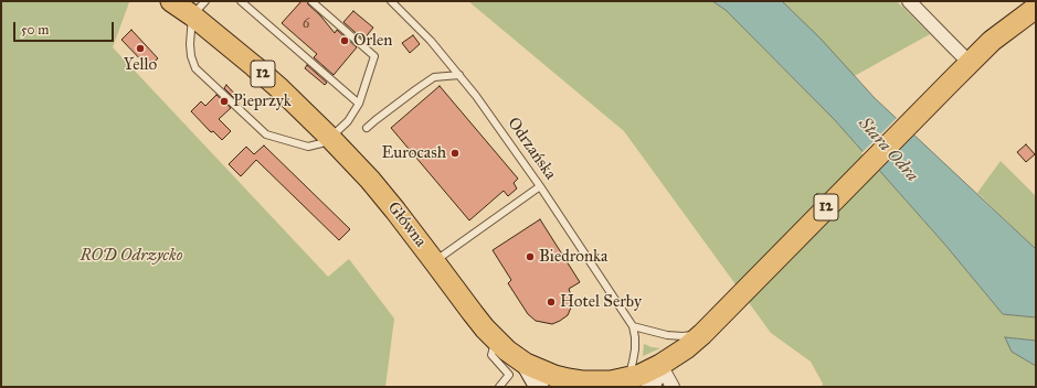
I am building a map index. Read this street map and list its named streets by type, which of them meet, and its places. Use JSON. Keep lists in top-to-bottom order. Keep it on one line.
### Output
{"streets":{"main road":["12","Główna"],"lane":["Odrzańska"]},"crossings":[["12","Główna"],["Odrzańska","Główna"]],"water":["Stara Odra"],"parks":["ROD Odrzycko"],"places":["Orlen","Yello","Pieprzyk","Eurocash","Biedronka","Hotel Serby"],"house_numbers":["6"],"scale_bar":"50 m"}
